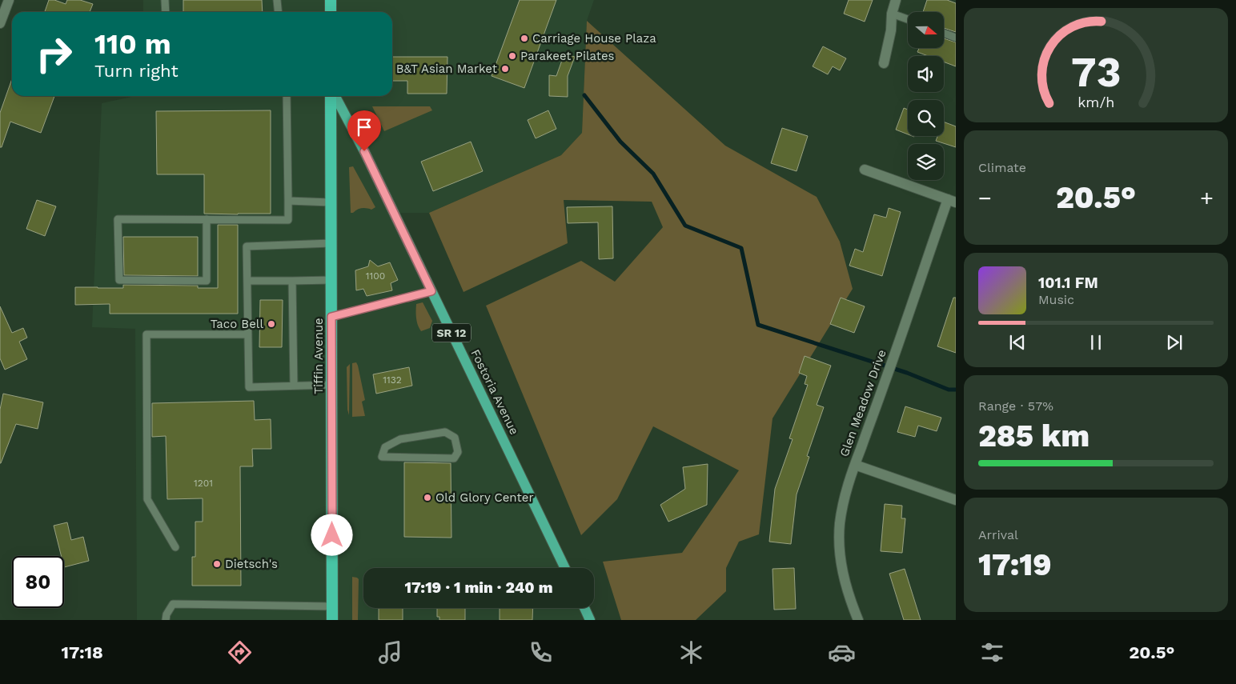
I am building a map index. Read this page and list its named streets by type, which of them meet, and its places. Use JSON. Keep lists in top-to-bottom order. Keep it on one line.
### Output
{"streets":{"highway":["Tiffin Avenue"],"main road":["SR 12","Fostoria Avenue"],"street":["Glen Meadow Drive"]},"places":["Carriage House Plaza","Parakeet Pilates","B&T Asian Market","Taco Bell","Old Glory Center","Dietsch's"],"house_numbers":["1100","1132","1201"],"north":"right","page":{"turn":["110 m","Turn right"],"tile":["Climate",["Range · 57%","285 km"],["Arrival","17:19"]],"heat":["−","20.5°","+"],"song":["101.1 FM","Music"],"limit":"80","trip":"17:19 · 1 min · 240 m","tabs":["17:18","20.5°"],"gauge":["73","km/h"]}}
